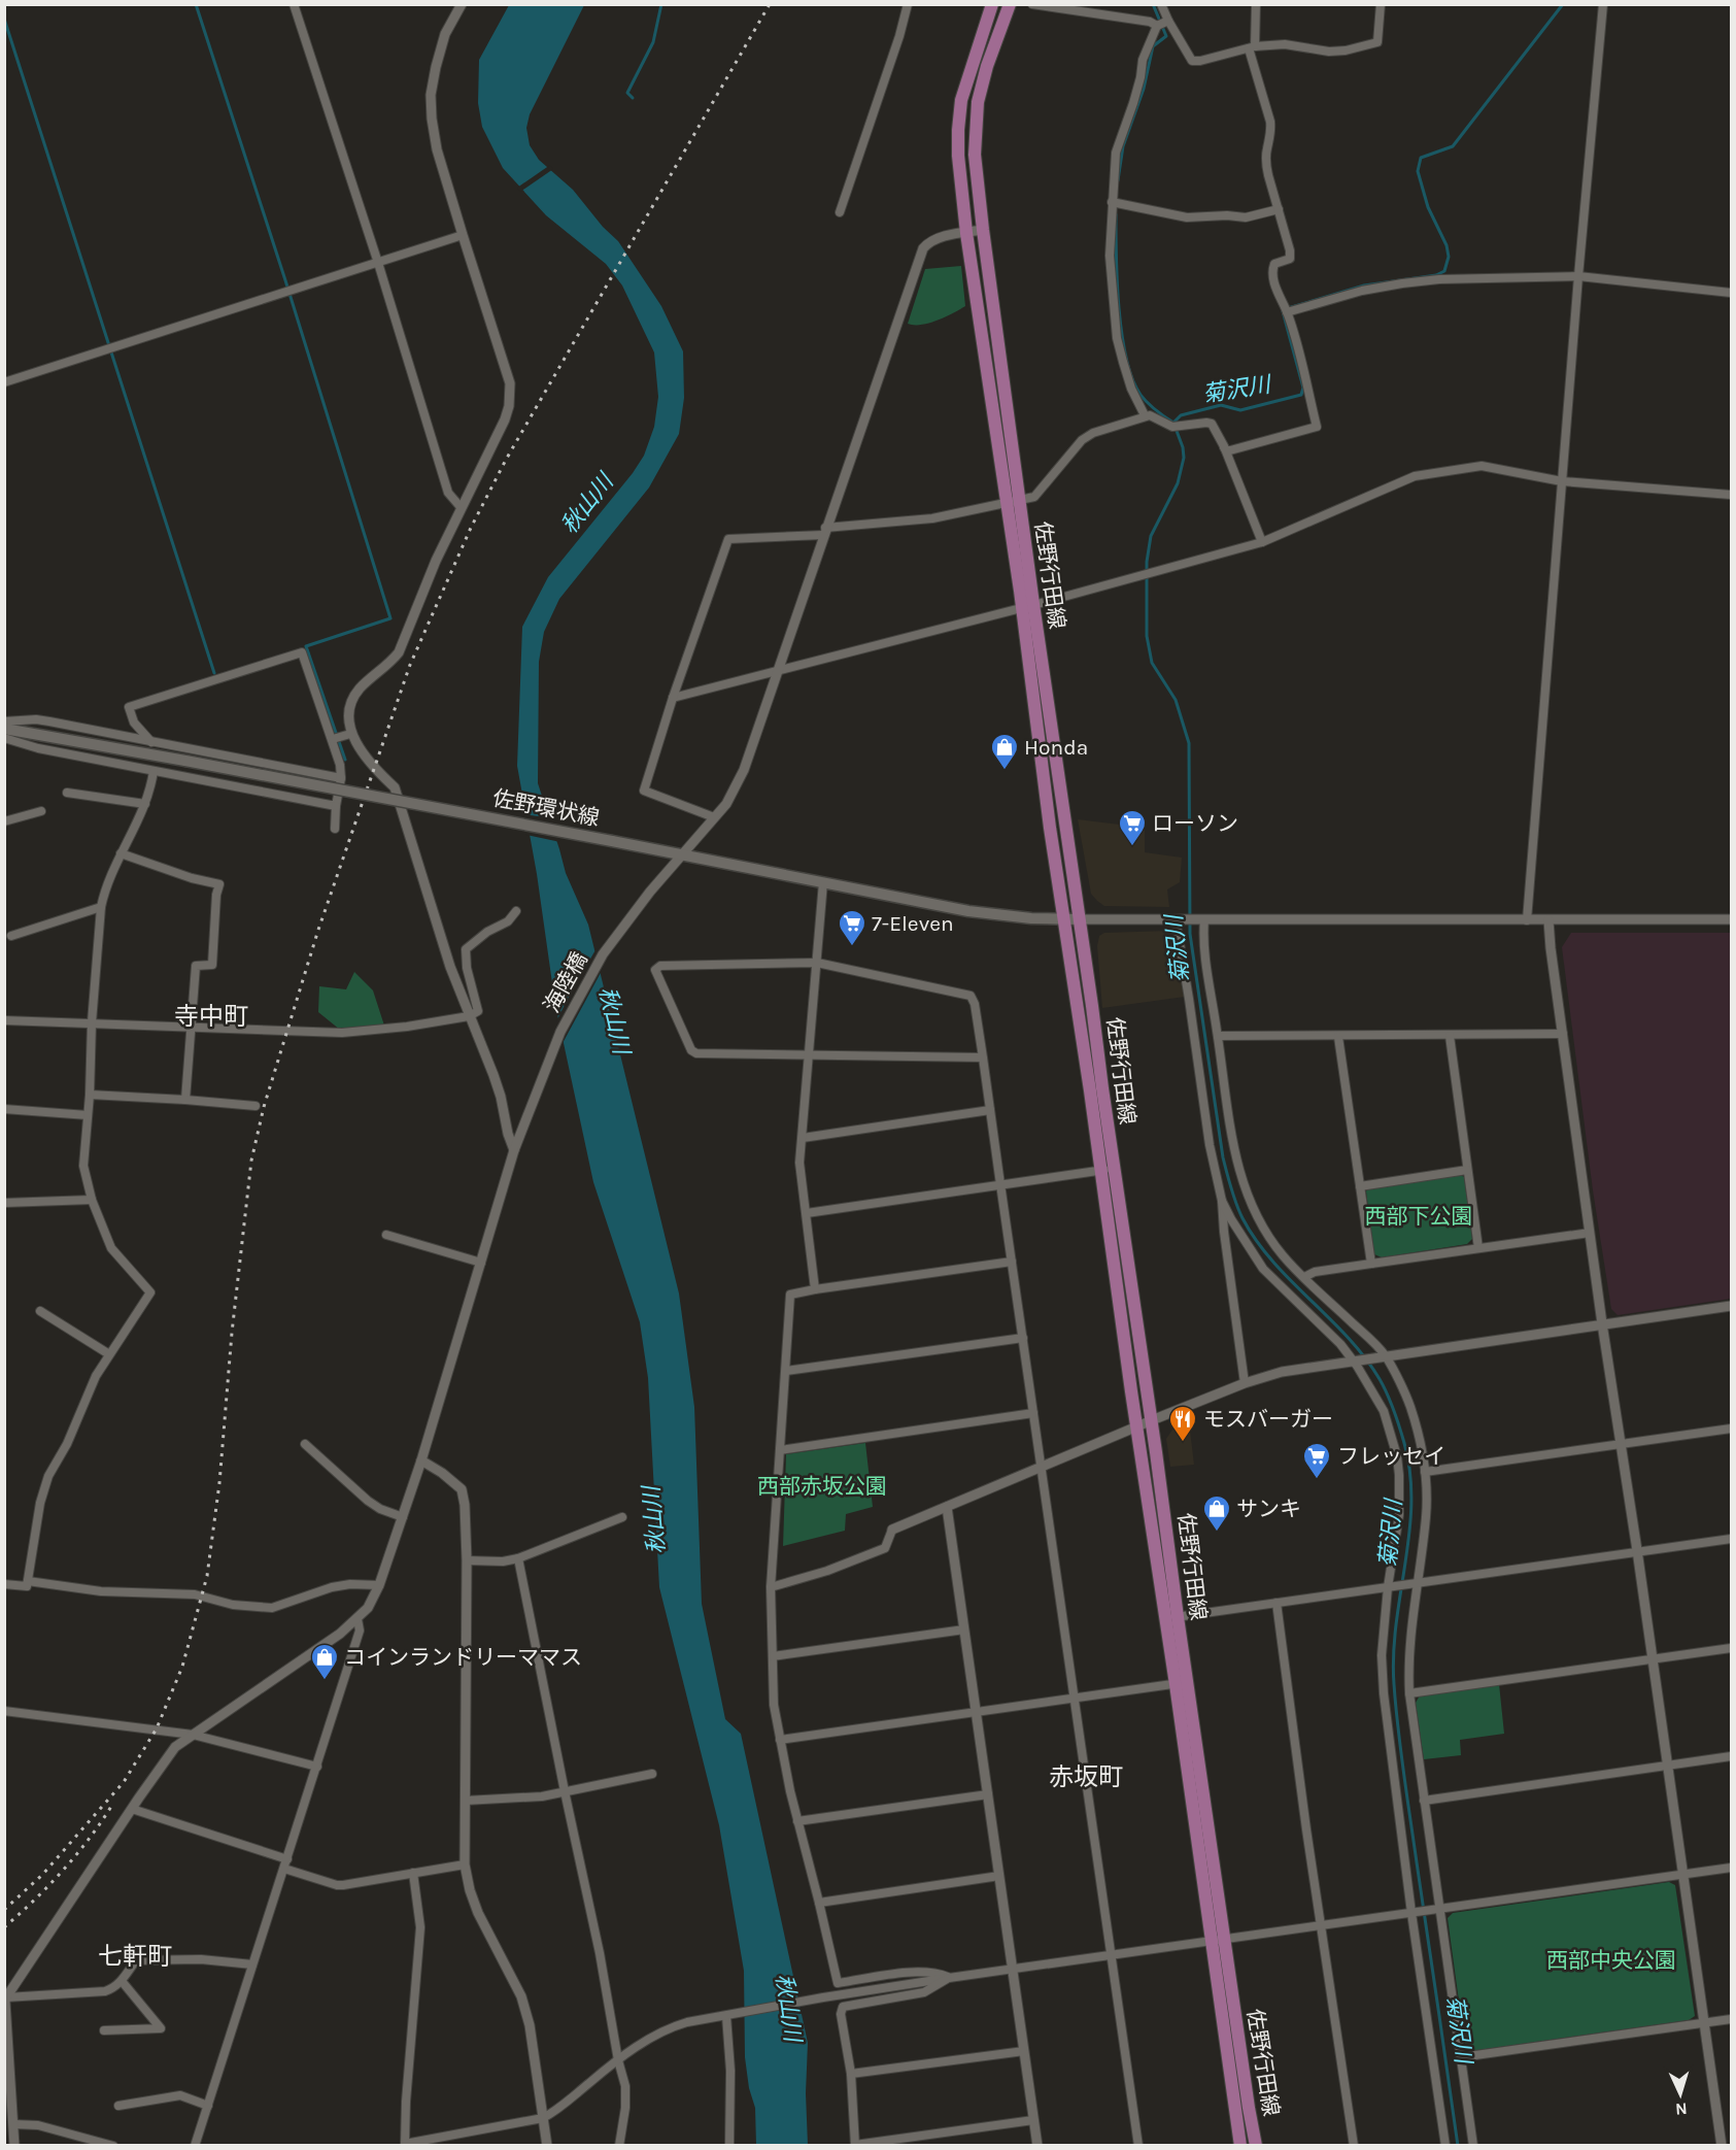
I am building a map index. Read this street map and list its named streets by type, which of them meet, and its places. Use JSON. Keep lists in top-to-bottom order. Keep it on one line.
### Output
{"streets":{"main road":["佐野行田線","佐野環状線"],"street":["海陸橋"]},"crossings":[["佐野行田線","佐野環状線"],["佐野行田線","海陸橋"],["佐野環状線","海陸橋"]],"districts":["寺中町","赤坂町","七軒町"],"water":["菊沢川","秋山川"],"parks":["西部下公園","西部赤坂公園","西部中央公園"],"places":{"shop":["Honda","サンキ","コインランドリーママス"],"supermarket":["ローソン","7-Eleven","フレッセイ"],"restaurant":["モスバーガー"]},"north":"bottom"}
